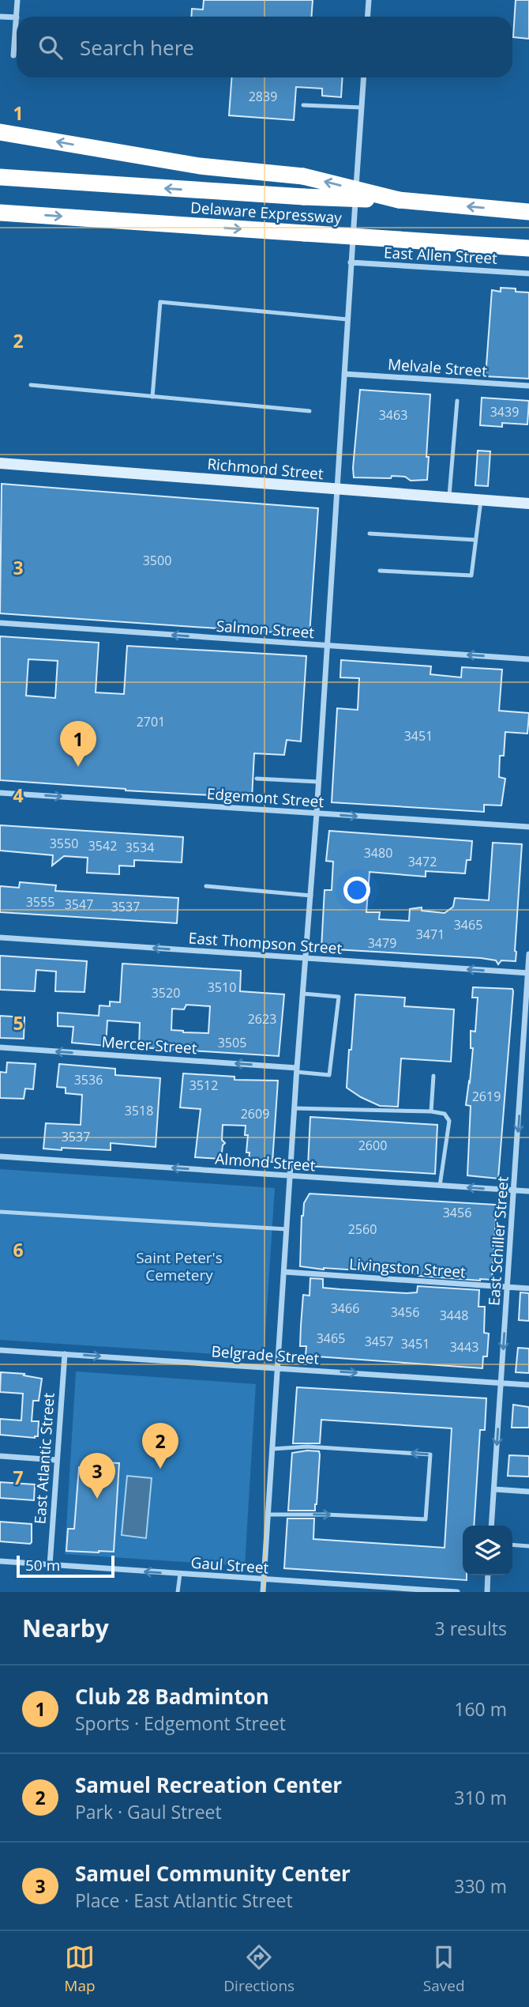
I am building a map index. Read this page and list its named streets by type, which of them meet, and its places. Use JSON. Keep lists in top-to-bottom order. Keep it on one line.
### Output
{"streets":{"highway":["Delaware Expressway"],"main road":["Richmond Street"],"street":["East Allen Street","Melvale Street","Salmon Street","Edgemont Street","East Thompson Street","Mercer Street","Almond Street","East Schiller Street","Livingston Street","Belgrade Street","East Atlantic Street","Gaul Street"]},"crossings":[["East Thompson Street","East Schiller Street"],["Almond Street","East Schiller Street"],["East Schiller Street","Livingston Street"],["East Schiller Street","Belgrade Street"],["Belgrade Street","East Atlantic Street"],["East Atlantic Street","Gaul Street"]],"one_way":["Salmon Street","Edgemont Street","East Thompson Street","Mercer Street","Almond Street","East Schiller Street","Belgrade Street"],"parks":["Saint Peter's Cemetery"],"house_numbers":["2839","3439","3463","3500","2701","3451","3550","3542","3534","3480","3472","3555","3547","3537","3465","3471","3479","3510","3520","2623","3505","3536","3512","2619","3518","2609","3537","2600","3456","2560","3466","3456","3448","3465","3457","3451","3443"],"scale_bar":"50 m","page":{"search":"Search here","pins":["1","2","3"],"scale":"50 m","heading":["Nearby","3 results"],"list":[{"mark":"1","name":"Club 28 Badminton","note":"Sports · Edgemont Street","value":"160 m"},{"mark":"2","name":"Samuel Recreation Center","note":"Park · Gaul Street","value":"310 m"},{"mark":"3","name":"Samuel Community Center","note":"Place · East Atlantic Street","value":"330 m"}],"nav":["Map","Directions","Saved"]},"grid":{"rows":["1","2","3","4","5","6","7"]}}
